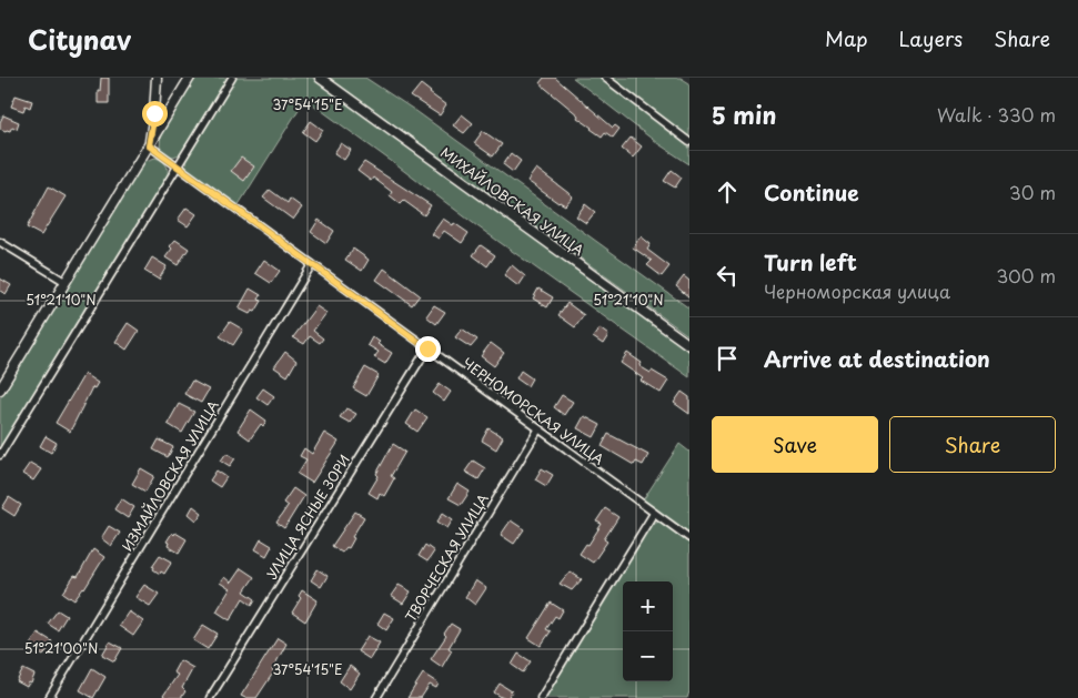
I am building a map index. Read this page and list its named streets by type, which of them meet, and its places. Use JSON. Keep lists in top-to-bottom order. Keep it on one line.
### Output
{"streets":{"street":["МИХАЙЛОВСКАЯ УЛИЦА","ЧЕРНОМОРСКАЯ УЛИЦА","ИЗМАЙЛОВСКАЯ УЛИЦА","УЛИЦА ЯСНЫЕ ЗОРИ","ТВОРЧЕСКАЯ УЛИЦА"]},"crossings":[["ЧЕРНОМОРСКАЯ УЛИЦА","ИЗМАЙЛОВСКАЯ УЛИЦА"],["ЧЕРНОМОРСКАЯ УЛИЦА","УЛИЦА ЯСНЫЕ ЗОРИ"],["ЧЕРНОМОРСКАЯ УЛИЦА","ТВОРЧЕСКАЯ УЛИЦА"]],"page":{"header":"Citynav","nav":["Map","Layers","Share"],"heading":["5 min","Walk · 330 m"],"list":[["Continue","30 m"],["Turn left","Черноморская улица","300 m"],"Arrive at destination"],"buttons":["Save","Share"],"map_buttons":["+","−"]},"coordinates":["37°54'15\"E","51°21'10\"N","51°21'00\"N"]}
